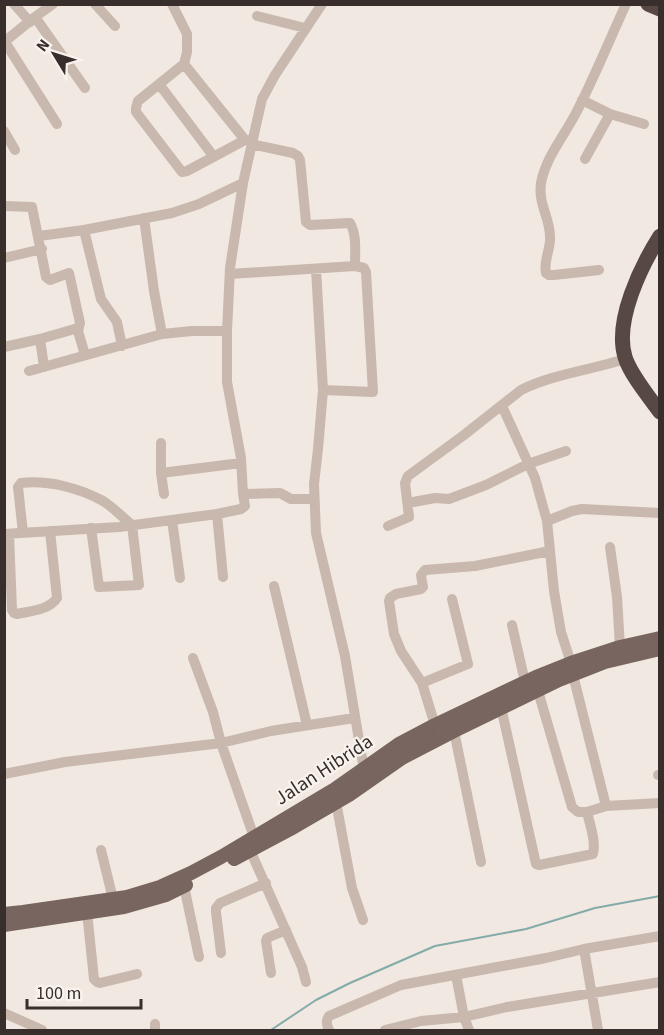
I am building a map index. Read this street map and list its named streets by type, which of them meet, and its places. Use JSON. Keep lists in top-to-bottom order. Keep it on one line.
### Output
{"streets":{"main road":["Jalan Hibrida"]},"scale_bar":"100 m","north":"top left"}
